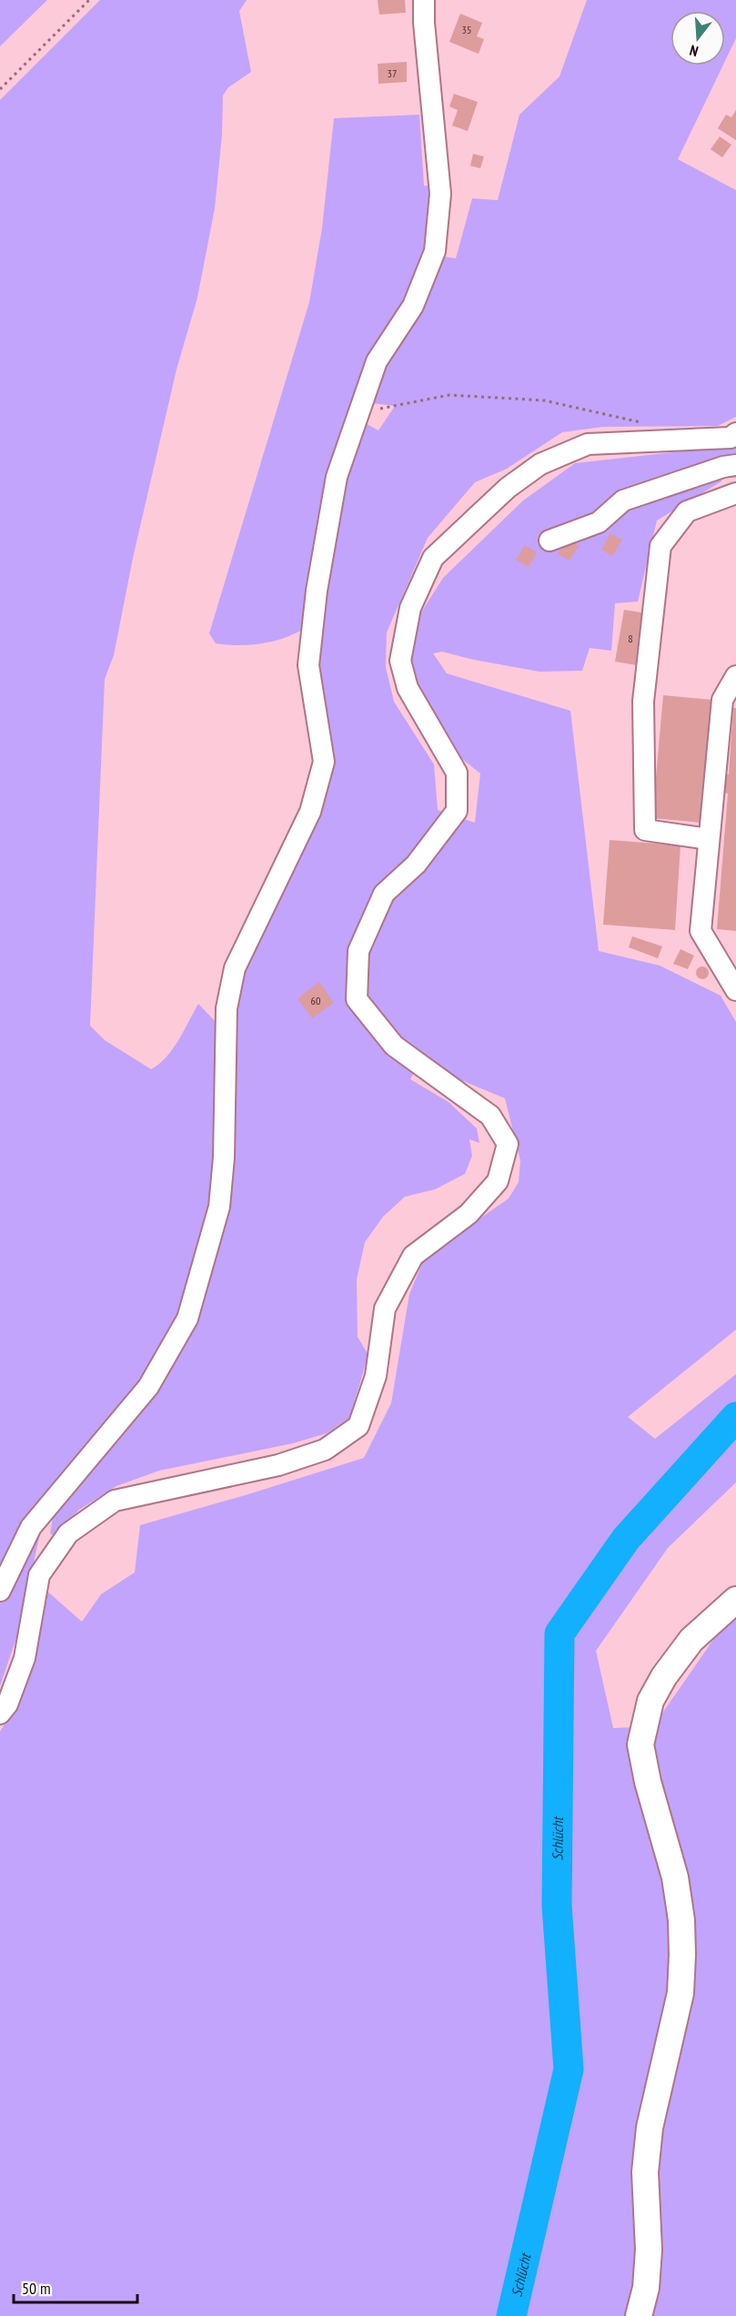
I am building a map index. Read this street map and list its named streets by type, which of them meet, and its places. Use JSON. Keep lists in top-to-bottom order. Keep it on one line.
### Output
{"water":["Schlücht"],"house_numbers":["35","37","8","60"],"scale_bar":"50 m","north":"bottom"}
